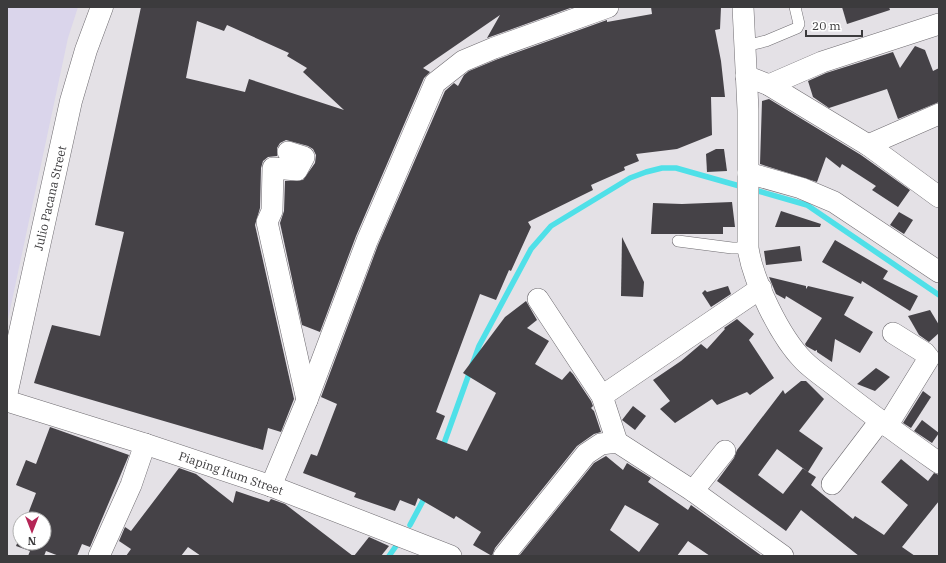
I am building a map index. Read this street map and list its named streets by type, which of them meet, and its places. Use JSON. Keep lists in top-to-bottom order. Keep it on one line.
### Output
{"streets":{"main road":["Julio Pacana Street"],"street":["Piaping Itum Street"]},"scale_bar":"20 m","north":"bottom"}
